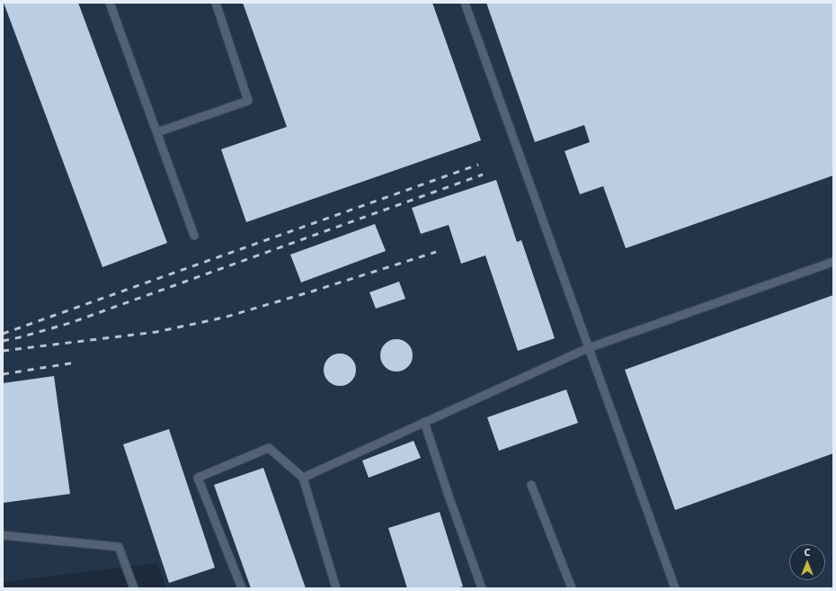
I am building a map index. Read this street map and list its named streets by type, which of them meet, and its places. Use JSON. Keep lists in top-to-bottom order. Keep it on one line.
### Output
{"north":"top"}
